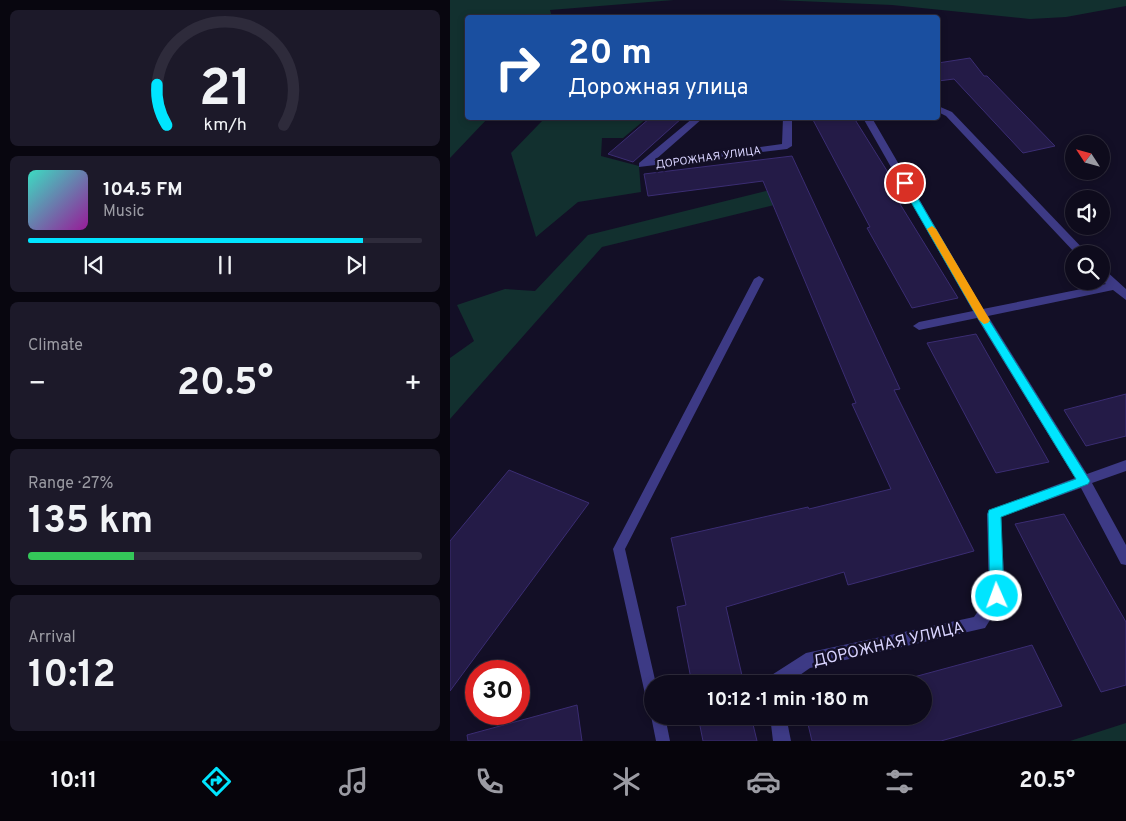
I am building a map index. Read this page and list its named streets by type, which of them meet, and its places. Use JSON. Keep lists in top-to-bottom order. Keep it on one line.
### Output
{"streets":{"street":["ДОРОЖНАЯ УЛИЦА"]},"north":"top left","page":{"turn":["20 m","Дорожная улица"],"song":["104.5 FM","Music"],"tile":["Climate",["Range · 27%","135 km"],["Arrival","10:12"]],"heat":["−","20.5°","+"],"limit":"30","trip":"10:12 · 1 min · 180 m","tabs":["10:11","20.5°"],"gauge":["21","km/h"]}}
